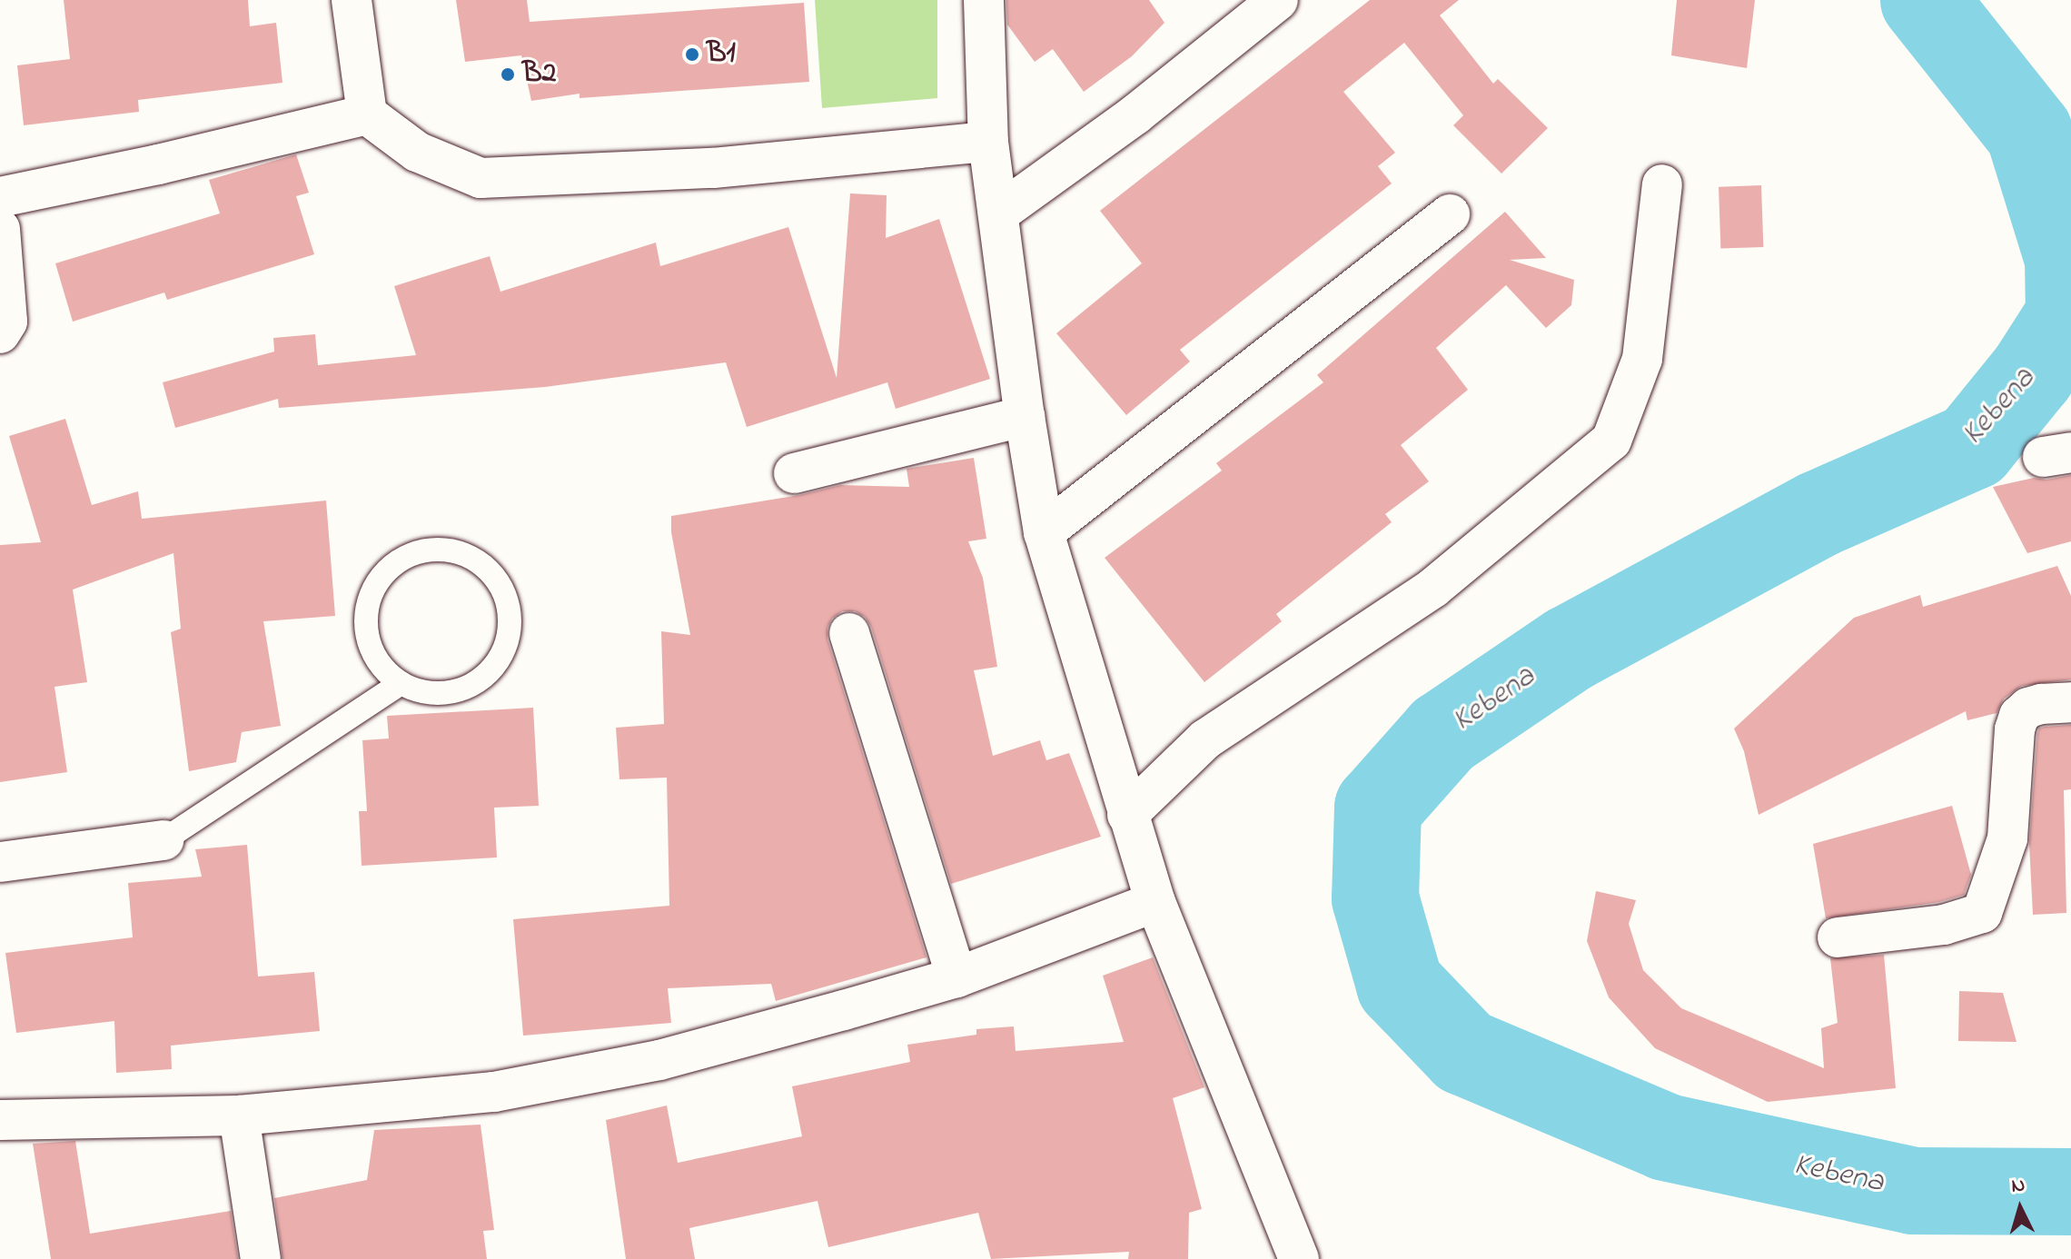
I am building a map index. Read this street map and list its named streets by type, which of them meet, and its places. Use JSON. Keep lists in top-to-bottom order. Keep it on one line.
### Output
{"water":["Kebena"],"places":["B1","B2"],"north":"top"}
